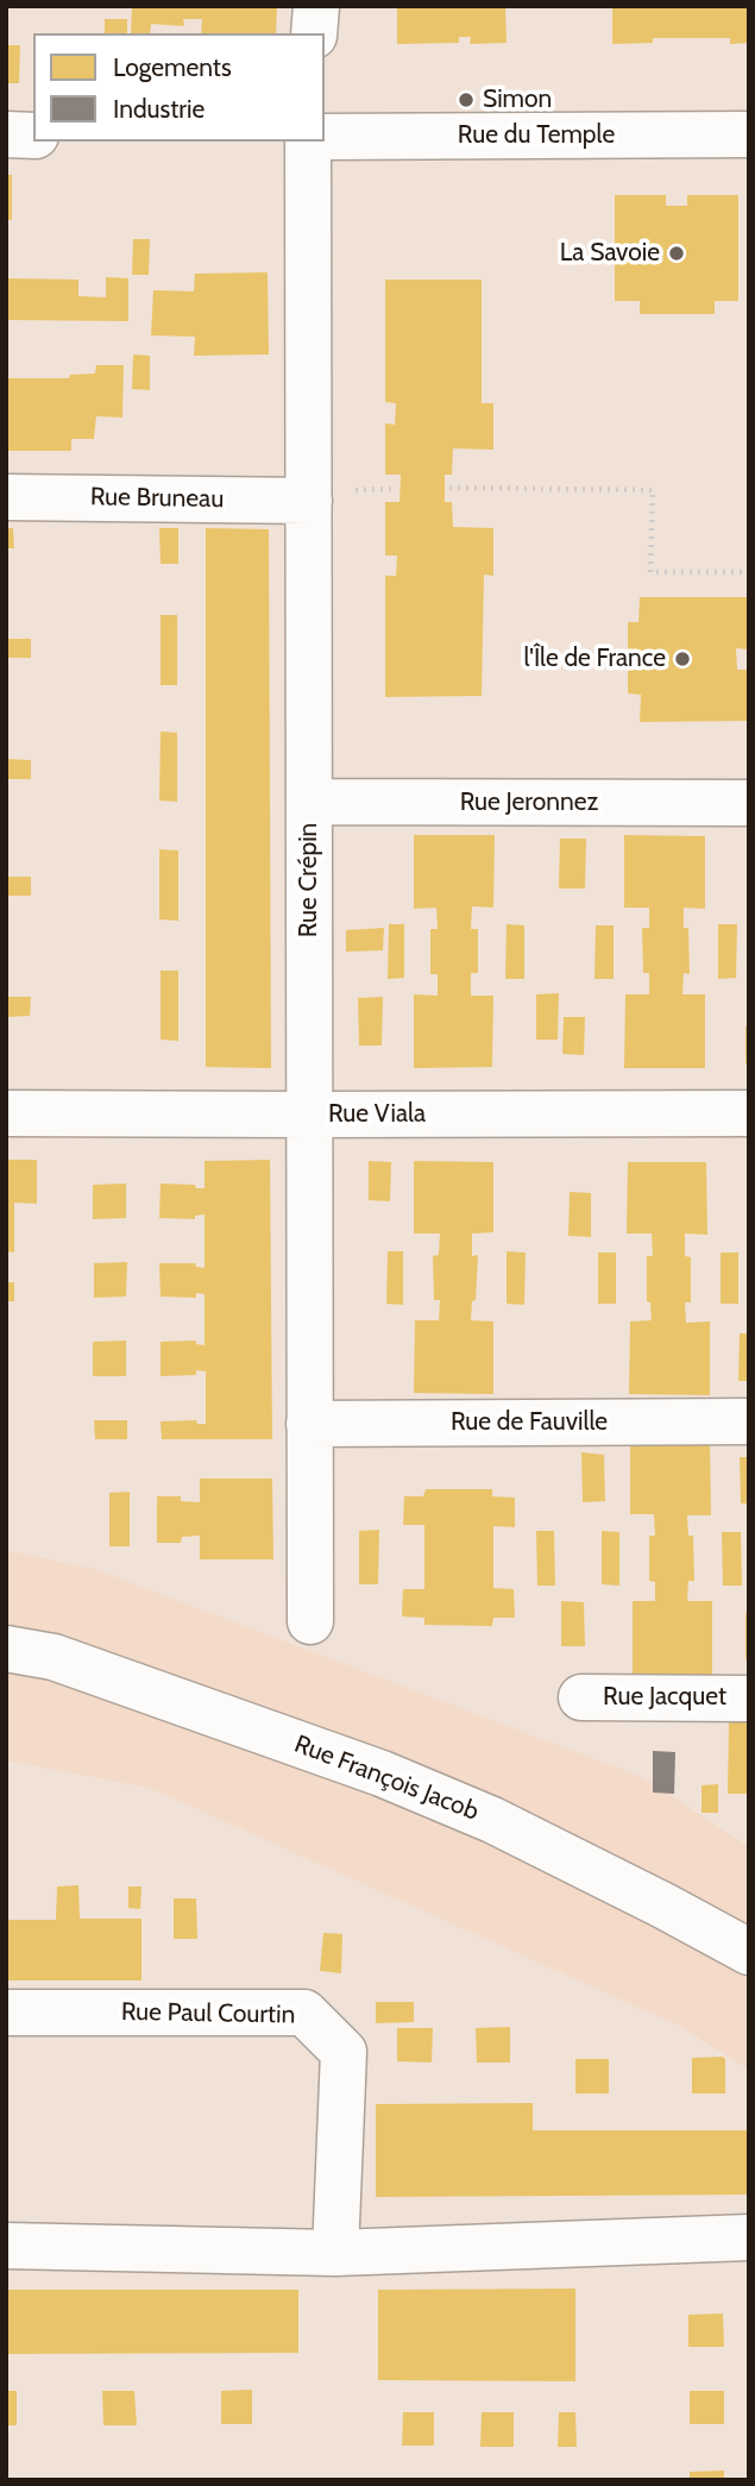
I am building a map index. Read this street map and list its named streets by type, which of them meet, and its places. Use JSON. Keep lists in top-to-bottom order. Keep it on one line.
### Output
{"streets":{"street":["Rue du Temple","Rue Bruneau","Rue Jeronnez","Rue Crépin","Rue Viala","Rue de Fauville","Rue Jacquet","Rue François Jacob","Rue Paul Courtin"]},"crossings":[["Rue Bruneau","Rue Crépin"],["Rue Jeronnez","Rue Crépin"],["Rue Crépin","Rue Viala"],["Rue Crépin","Rue de Fauville"]],"places":["Simon","La Savoie","l'Île de France"],"legend":["Logements","Industrie"]}
